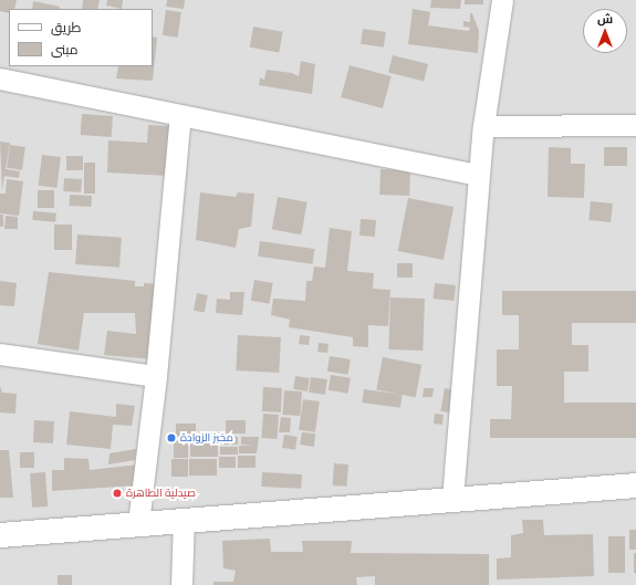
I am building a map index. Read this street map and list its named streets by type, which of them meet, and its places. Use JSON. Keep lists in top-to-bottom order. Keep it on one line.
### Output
{"places":["مخبز الزوادة","صيدلية الطاهرة"],"legend":["طريق","مبنى"],"north":"top"}
